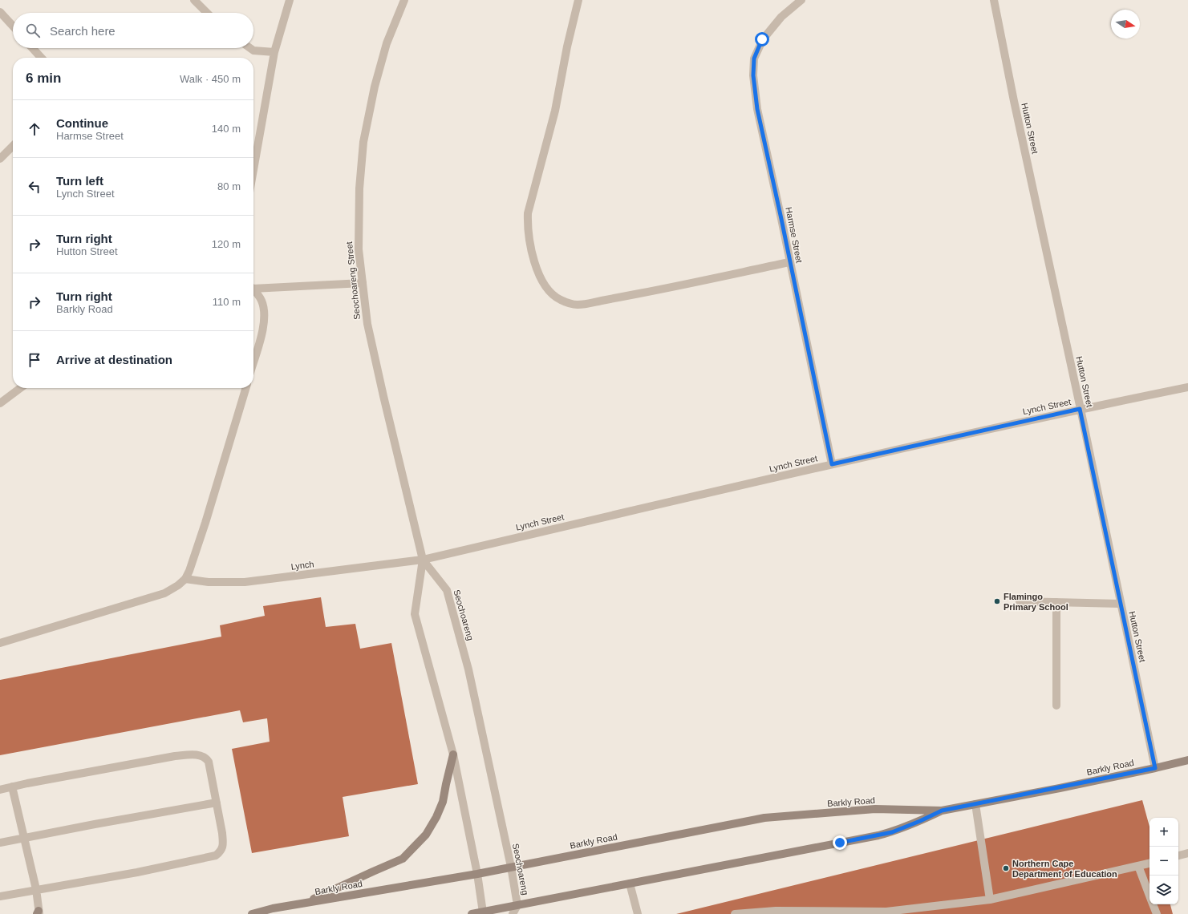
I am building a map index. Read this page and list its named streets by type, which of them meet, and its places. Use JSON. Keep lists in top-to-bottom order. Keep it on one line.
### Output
{"streets":{"main road":["Barkly Road"],"street":["Hutton Street","Harmse Street","Seochoareng Street","Lynch Street","Lynch","Seochoareng"]},"crossings":[["Hutton Street","Lynch Street"],["Hutton Street","Barkly Road"],["Harmse Street","Lynch Street"],["Seochoareng Street","Lynch Street"],["Seochoareng Street","Lynch"],["Seochoareng Street","Seochoareng"],["Lynch Street","Lynch"],["Lynch Street","Seochoareng"],["Lynch","Seochoareng"],["Seochoareng","Barkly Road"]],"places":["Flamingo Primary School","Northern Cape Department of Education"],"north":"right","page":{"search":"Search here","heading":["6 min","Walk · 450 m"],"list":[["Continue","Harmse Street","140 m"],["Turn left","Lynch Street","80 m"],["Turn right","Hutton Street","120 m"],["Turn right","Barkly Road","110 m"],"Arrive at destination"],"map_buttons":["+","−"]}}
